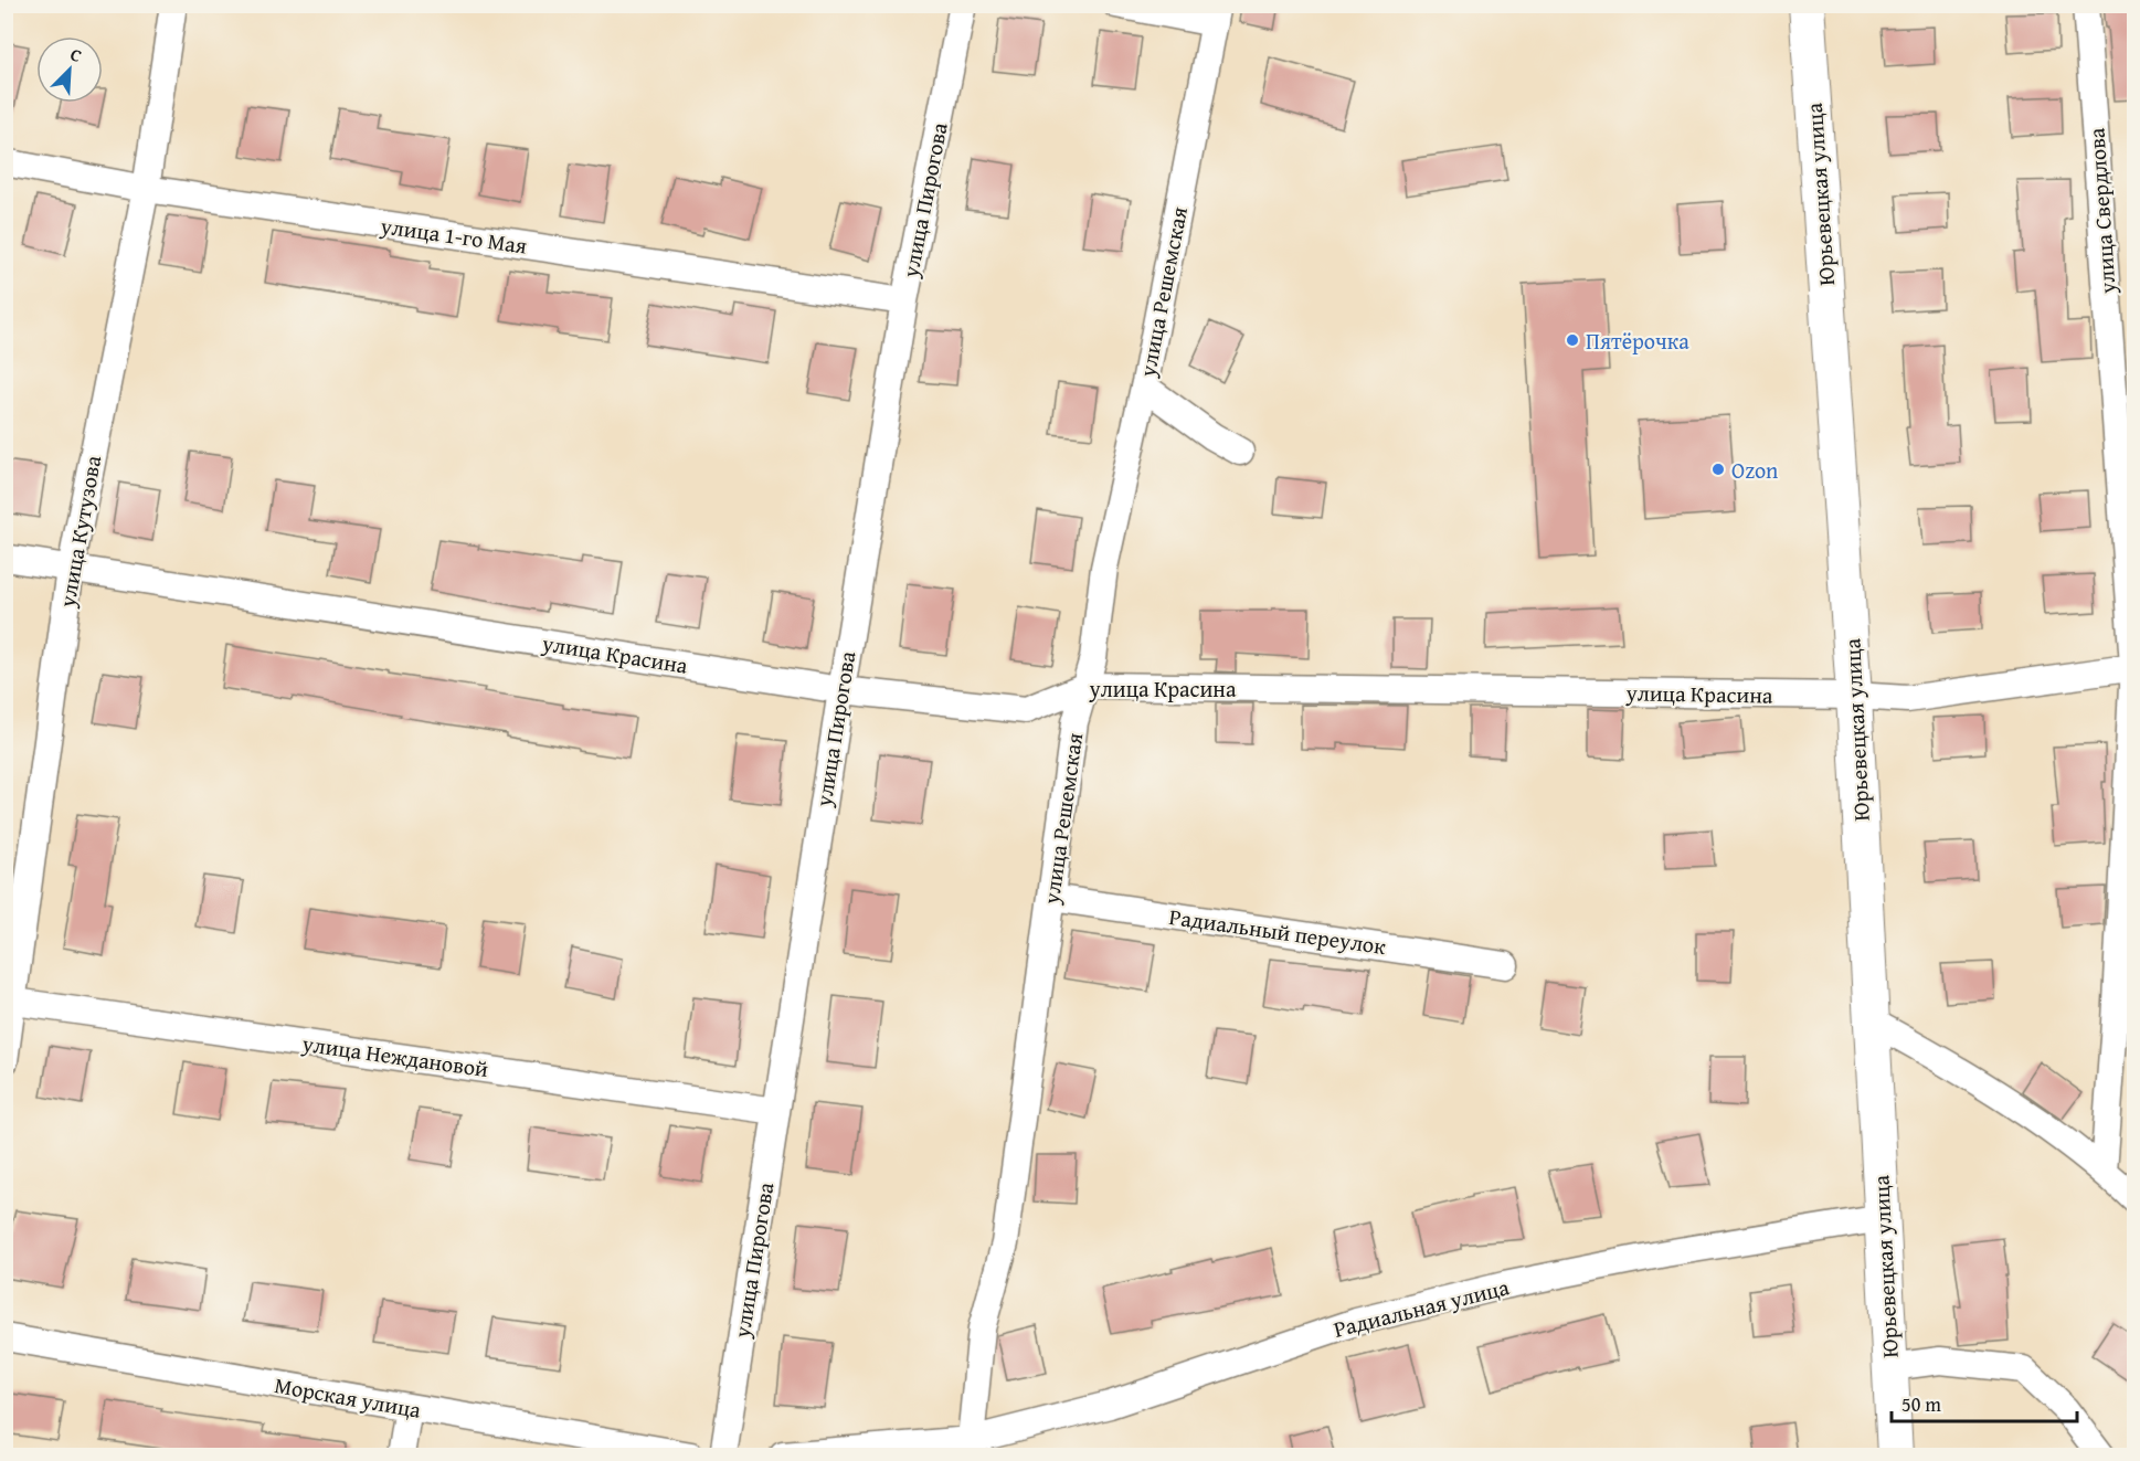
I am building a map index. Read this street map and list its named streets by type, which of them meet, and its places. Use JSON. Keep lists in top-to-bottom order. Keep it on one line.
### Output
{"streets":{"main road":["Юрьевецкая улица"],"street":["улица Пирогова","улица Свердлова","улица 1-го Мая","улица Решемская","улица Кутузова","улица Красина","Радиальный переулок","улица Неждановой","Радиальная улица","Морская улица"]},"crossings":[["Юрьевецкая улица","улица Красина"],["Юрьевецкая улица","Радиальная улица"],["улица Пирогова","улица 1-го Мая"],["улица Пирогова","улица Красина"],["улица Пирогова","улица Неждановой"],["улица Свердлова","улица Красина"],["улица 1-го Мая","улица Кутузова"],["улица Решемская","улица Красина"],["улица Решемская","Радиальный переулок"],["улица Решемская","Радиальная улица"],["улица Кутузова","улица Красина"],["улица Кутузова","улица Неждановой"]],"places":["Пятёрочка","Ozon"],"scale_bar":"50 m","north":"top right"}
